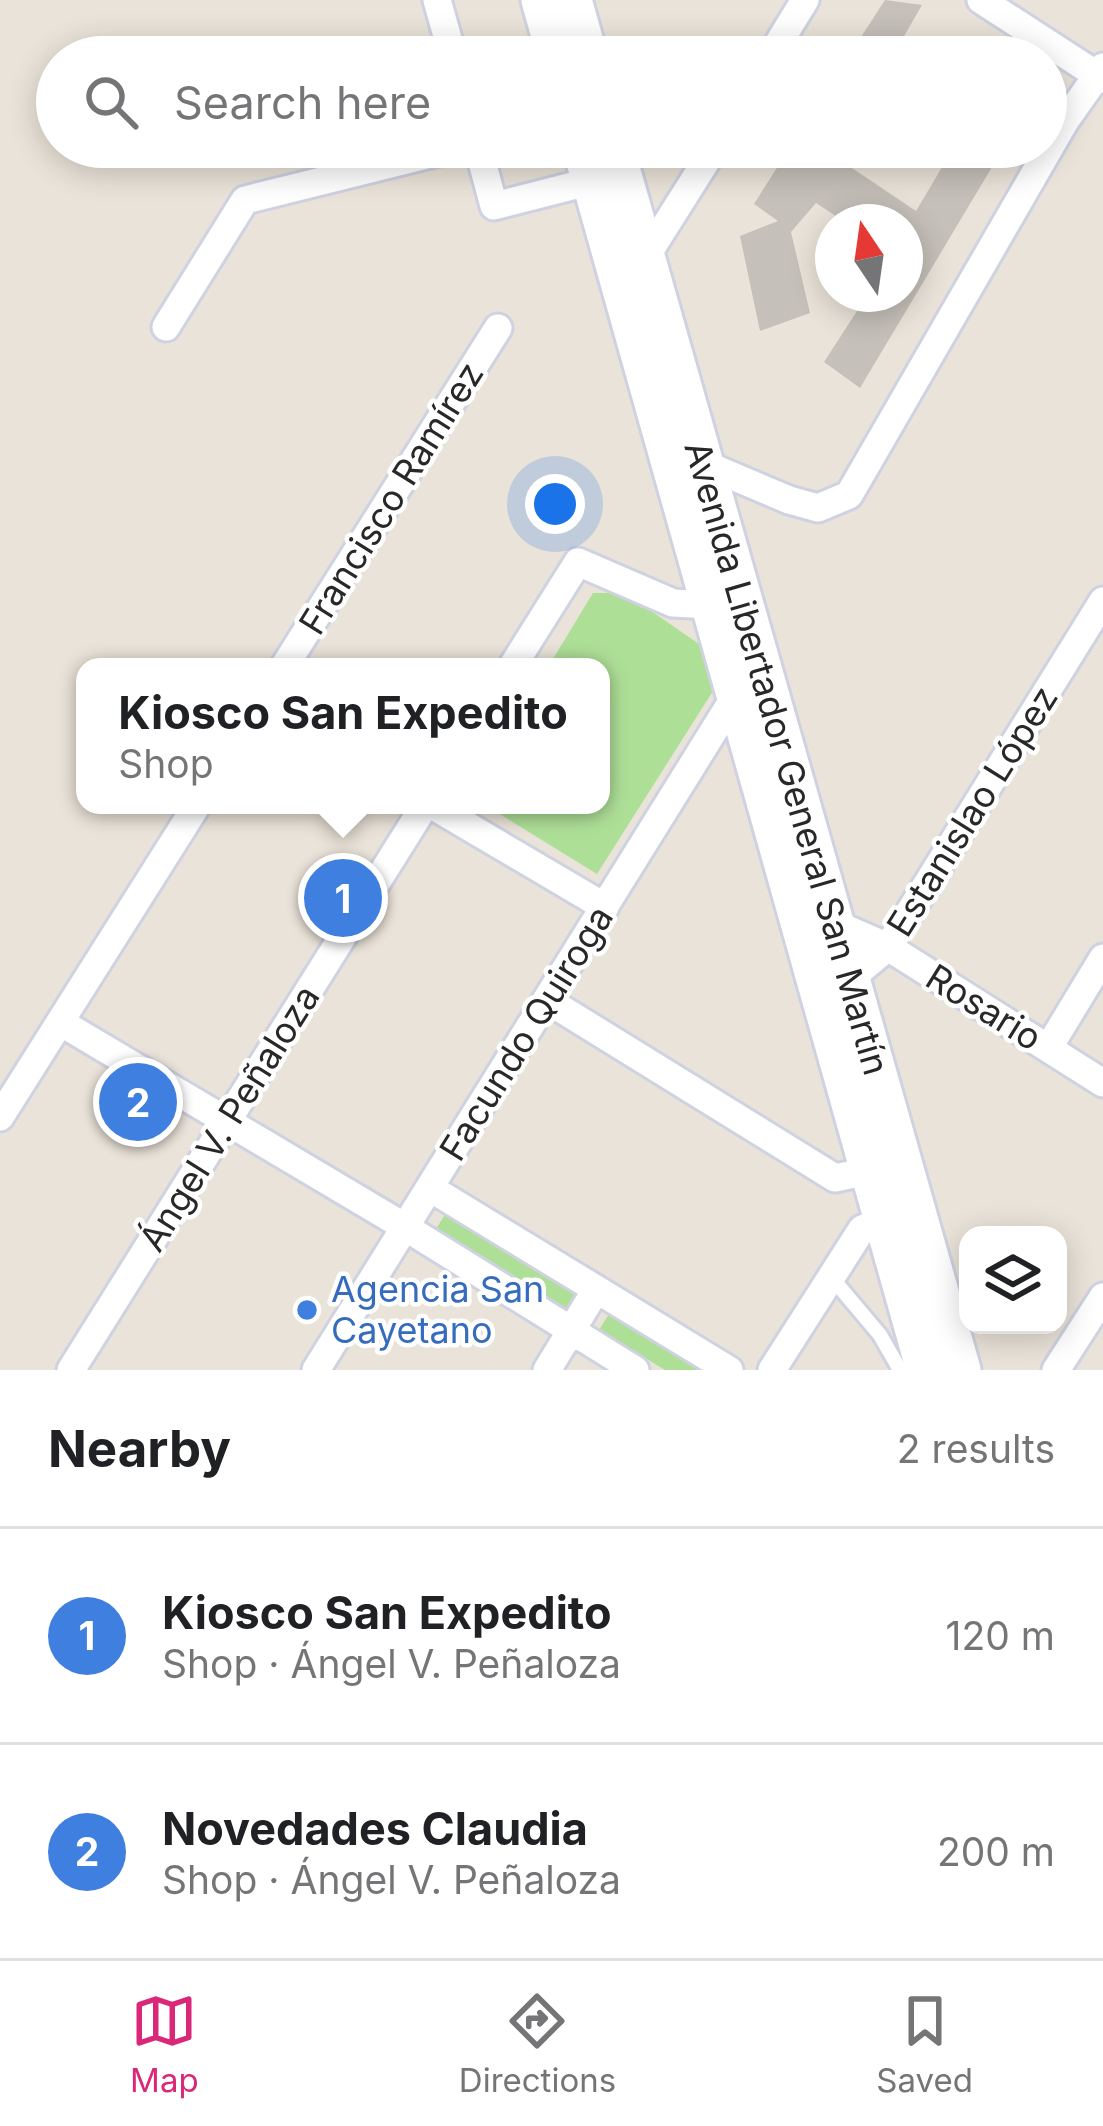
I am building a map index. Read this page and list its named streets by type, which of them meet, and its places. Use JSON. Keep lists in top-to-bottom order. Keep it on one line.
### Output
{"streets":{"main road":["Avenida Libertador General San Martín"],"street":["Francisco Ramírez","Estanislao López","Rosario","Facundo Quiroga","Ángel V. Peñaloza"]},"crossings":[["Avenida Libertador General San Martín","Estanislao López"],["Avenida Libertador General San Martín","Rosario"],["Avenida Libertador General San Martín","Facundo Quiroga"],["Estanislao López","Rosario"]],"places":["Agencia San Cayetano"],"north":"top","page":{"search":"Search here","popup":["Kiosco San Expedito","Shop"],"pins":["1","2"],"heading":["Nearby","2 results"],"list":[{"mark":"1","name":"Kiosco San Expedito","note":"Shop · Ángel V. Peñaloza","value":"120 m"},{"mark":"2","name":"Novedades Claudia","note":"Shop · Ángel V. Peñaloza","value":"200 m"}],"nav":["Map","Directions","Saved"]}}
